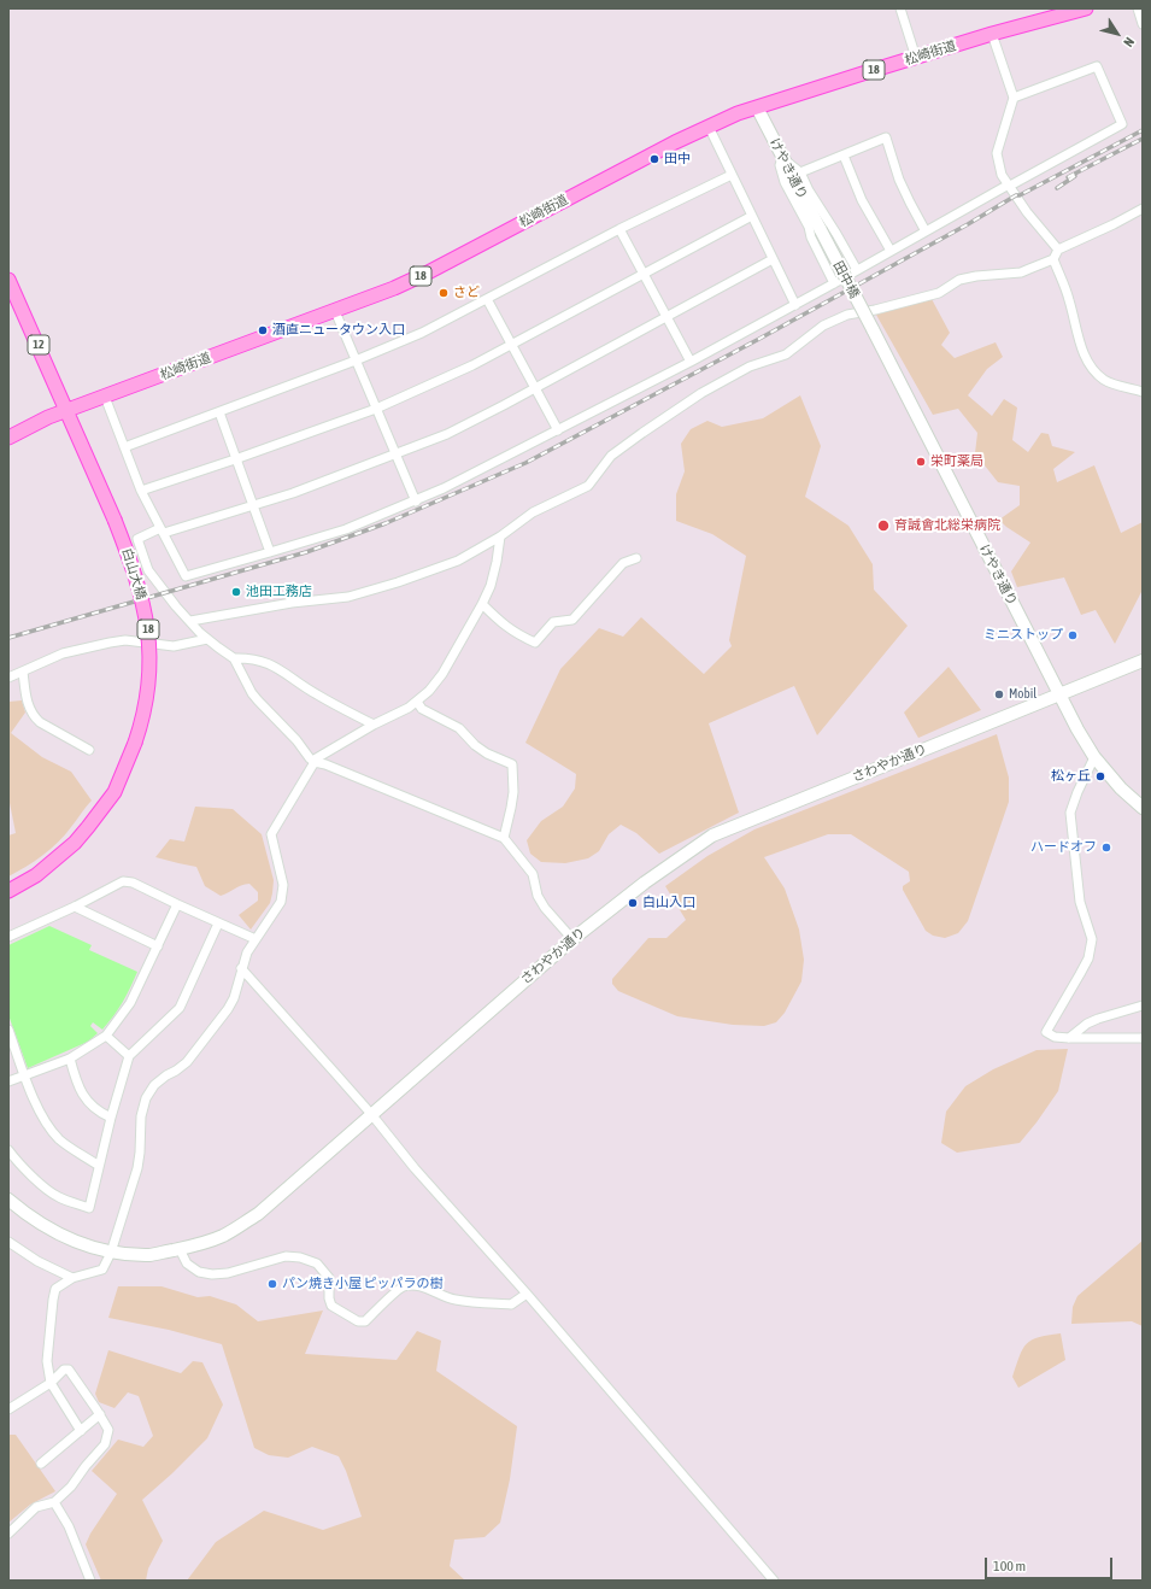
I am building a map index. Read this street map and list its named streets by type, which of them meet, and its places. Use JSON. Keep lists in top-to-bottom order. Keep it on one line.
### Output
{"streets":{"main road":["松崎街道","18","12","白山大橋"],"street":["けやき通り","田中橋","さわやか通り"]},"crossings":[["松崎街道","けやき通り"],["松崎街道","12"],["松崎街道","白山大橋"],["けやき通り","田中橋"],["けやき通り","さわやか通り"],["12","白山大橋"]],"places":["田中","さど","酒直ニュータウン入口","栄町薬局","育誠會北総栄病院","池田工務店","ミニストップ","Mobil","松ヶ丘","ハードオフ","白山入口","パン焼き小屋 ピッパラの樹"],"scale_bar":"100 m","north":"bottom right"}
